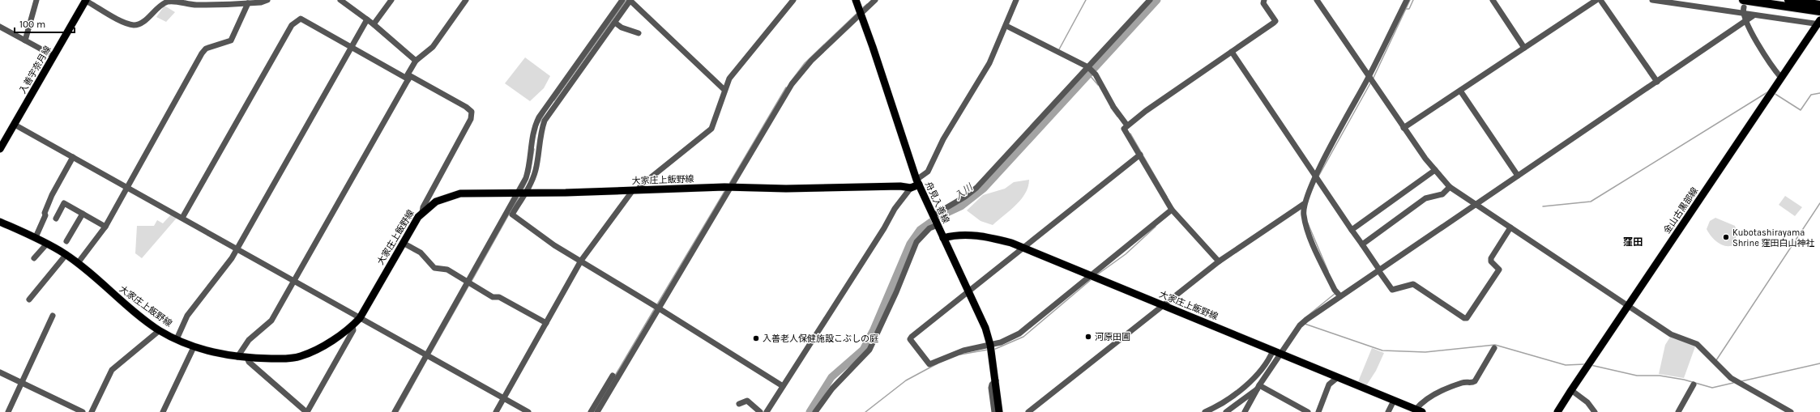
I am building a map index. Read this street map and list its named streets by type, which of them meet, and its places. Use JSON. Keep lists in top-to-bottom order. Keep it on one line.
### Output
{"streets":{"main road":["入善宇奈月線","大家庄上飯野線","舟見入善線","金山古黒部線"]},"crossings":[["大家庄上飯野線","舟見入善線"]],"districts":["窪田"],"water":["入川"],"places":["Kubotashirayama Shrine 窪田白山神社","河原田圃","入善老人保健施設こぶしの庭"],"scale_bar":"100 m"}
